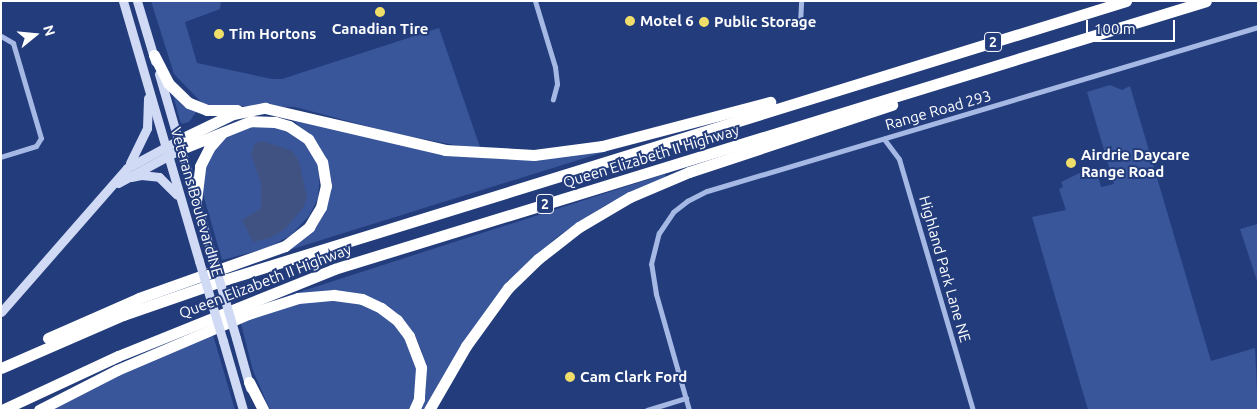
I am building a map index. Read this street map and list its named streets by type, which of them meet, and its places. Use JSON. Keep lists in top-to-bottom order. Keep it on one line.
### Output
{"streets":{"highway":["2","Queen Elizabeth II Highway"],"main road":["Veterans Boulevard NE"],"street":["Range Road 293","Highland Park Lane NE"]},"crossings":[["Range Road 293","Highland Park Lane NE"]],"places":["Canadian Tire","Motel 6","Public Storage","Tim Hortons","Airdrie Daycare Range Road","Cam Clark Ford"],"scale_bar":"100 m","north":"right"}
